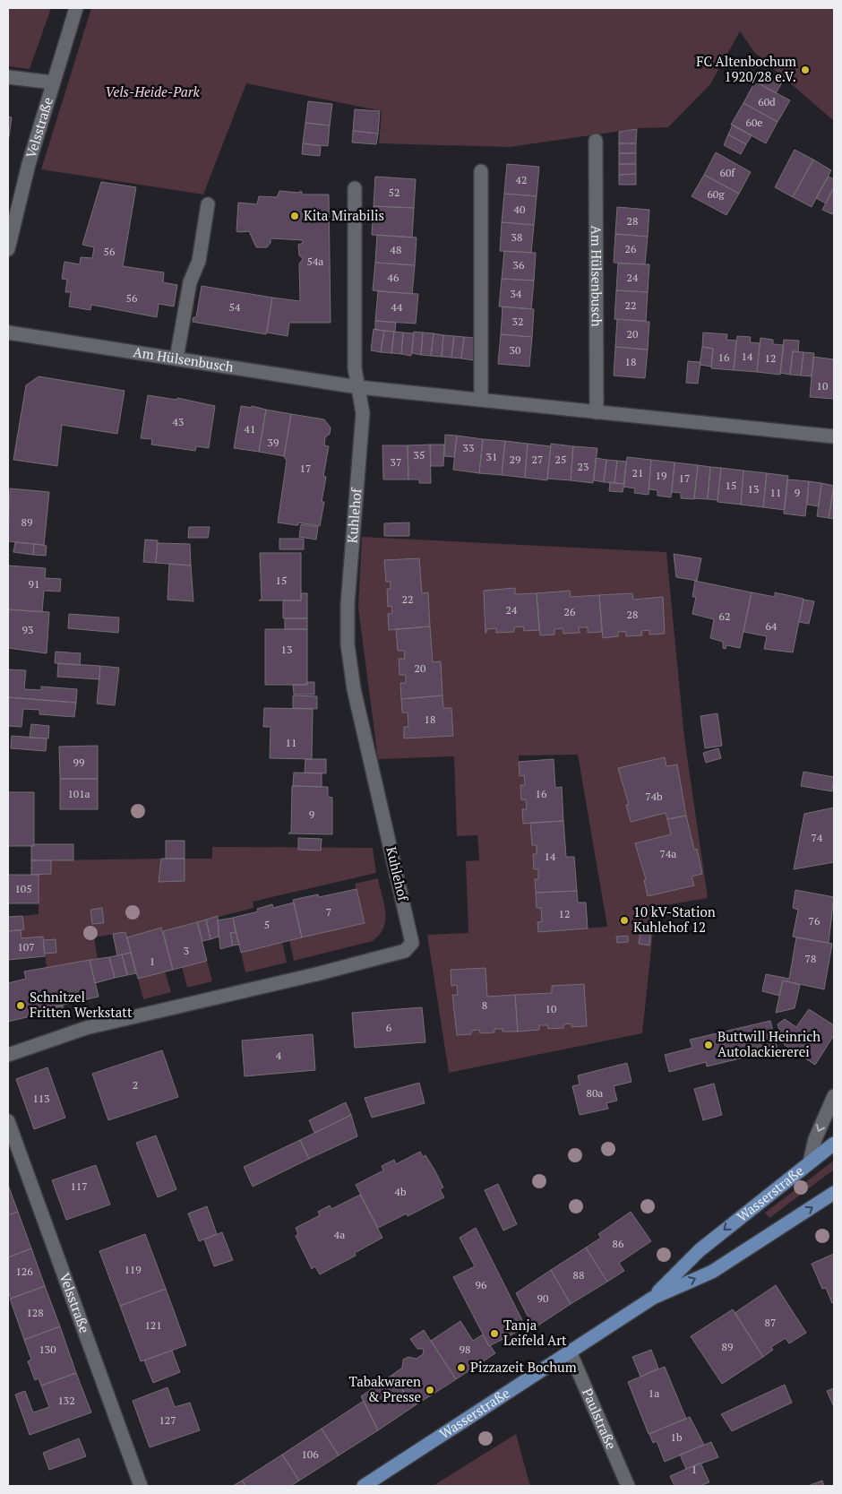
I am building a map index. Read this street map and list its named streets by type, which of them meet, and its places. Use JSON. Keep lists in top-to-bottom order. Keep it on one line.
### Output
{"streets":{"main road":["Wasserstraße"],"street":["Velsstraße","Am Hülsenbusch","Kuhlehof","Paulstraße"]},"crossings":[["Am Hülsenbusch","Kuhlehof"],["Wasserstraße","Paulstraße"]],"parks":["Vels-Heide-Park"],"places":["FC Altenbochum 1920/28 e.V.","Kita Mirabilis","10 kV-Station Kuhlehof 12","Schnitzel Fritten Werkstatt","Buttwill Heinrich Autolackiererei","Tanja Leifeld Art","Pizzazeit Bochum","Tabakwaren & Presse"],"house_numbers":["60d","60e","60f","42","52","60g","40","28","38","26","48","56","54a","36","46","24","34","56","22","54","44","32","20","30","14","16","12","18","10","43","41","39","33","35","31","29","27","25","37","23","17","21","19","17","15","13","11","9","89","15","91","22","24","26","28","62","64","93","13","20","18","11","99","101a","16","74b","9","74","74a","14","105","7","12","76","5","107","3","78","1","8","10","6","4","2","80a","113","117","4b","4a","86","119","126","88","96","90","128","87","121","89","130","98","1a","132","127","1b","106","1"]}
